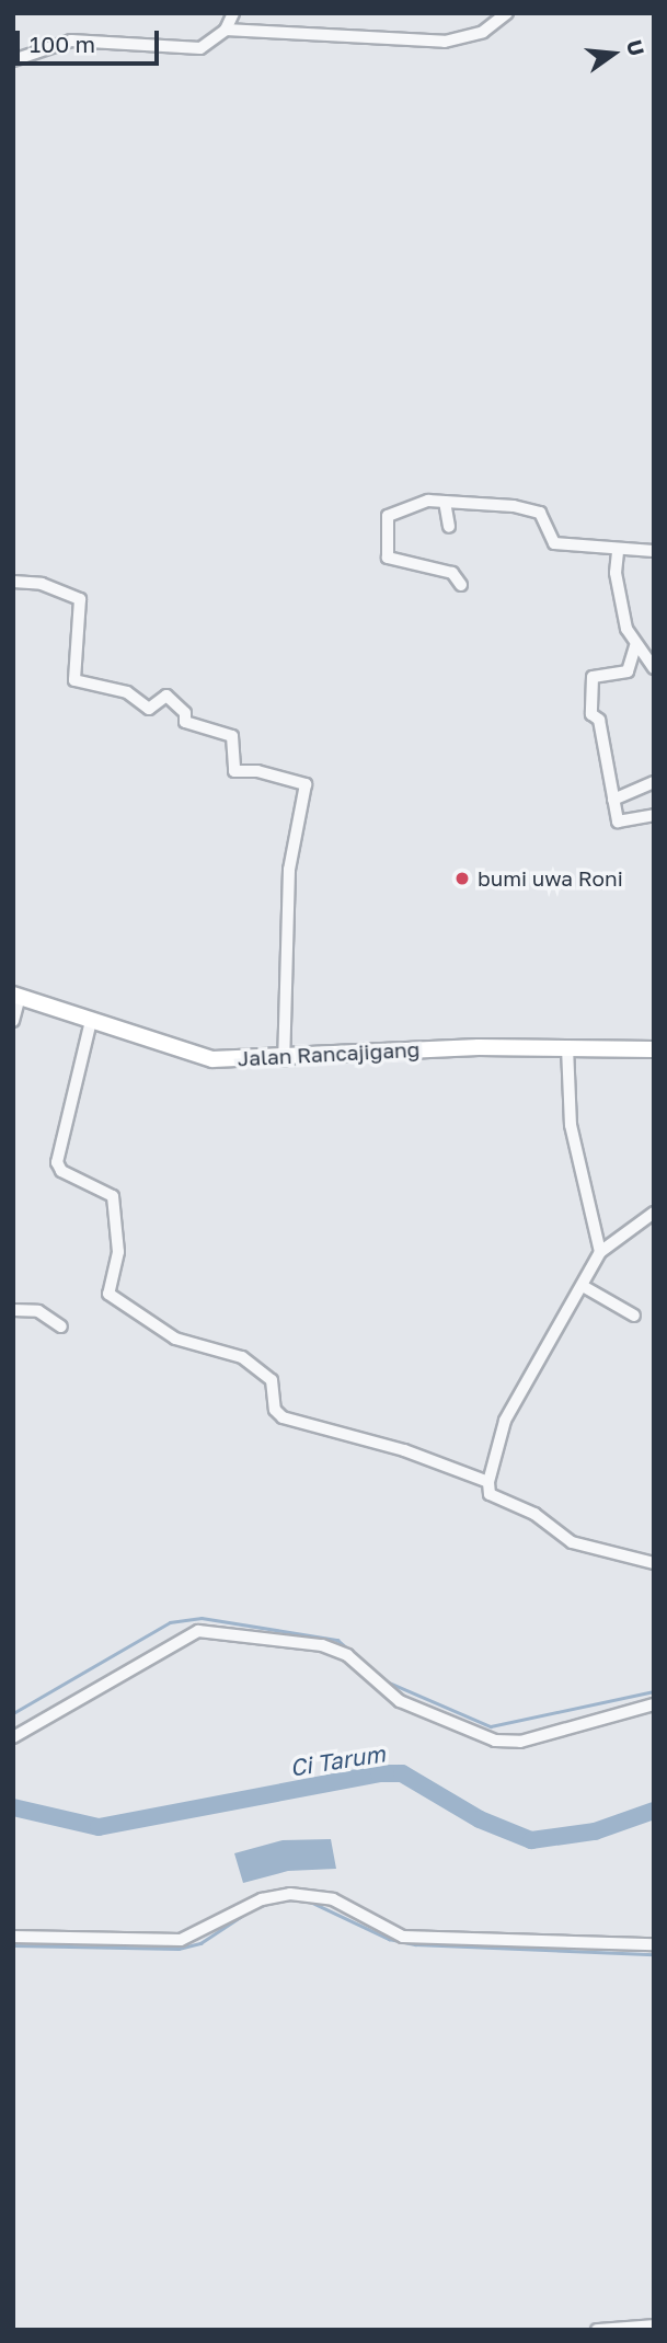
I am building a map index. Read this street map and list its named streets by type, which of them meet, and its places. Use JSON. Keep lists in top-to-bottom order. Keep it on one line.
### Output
{"streets":{"main road":["Jalan Rancajigang"]},"water":["Ci Tarum"],"places":["bumi uwa Roni"],"scale_bar":"100 m","north":"right"}
